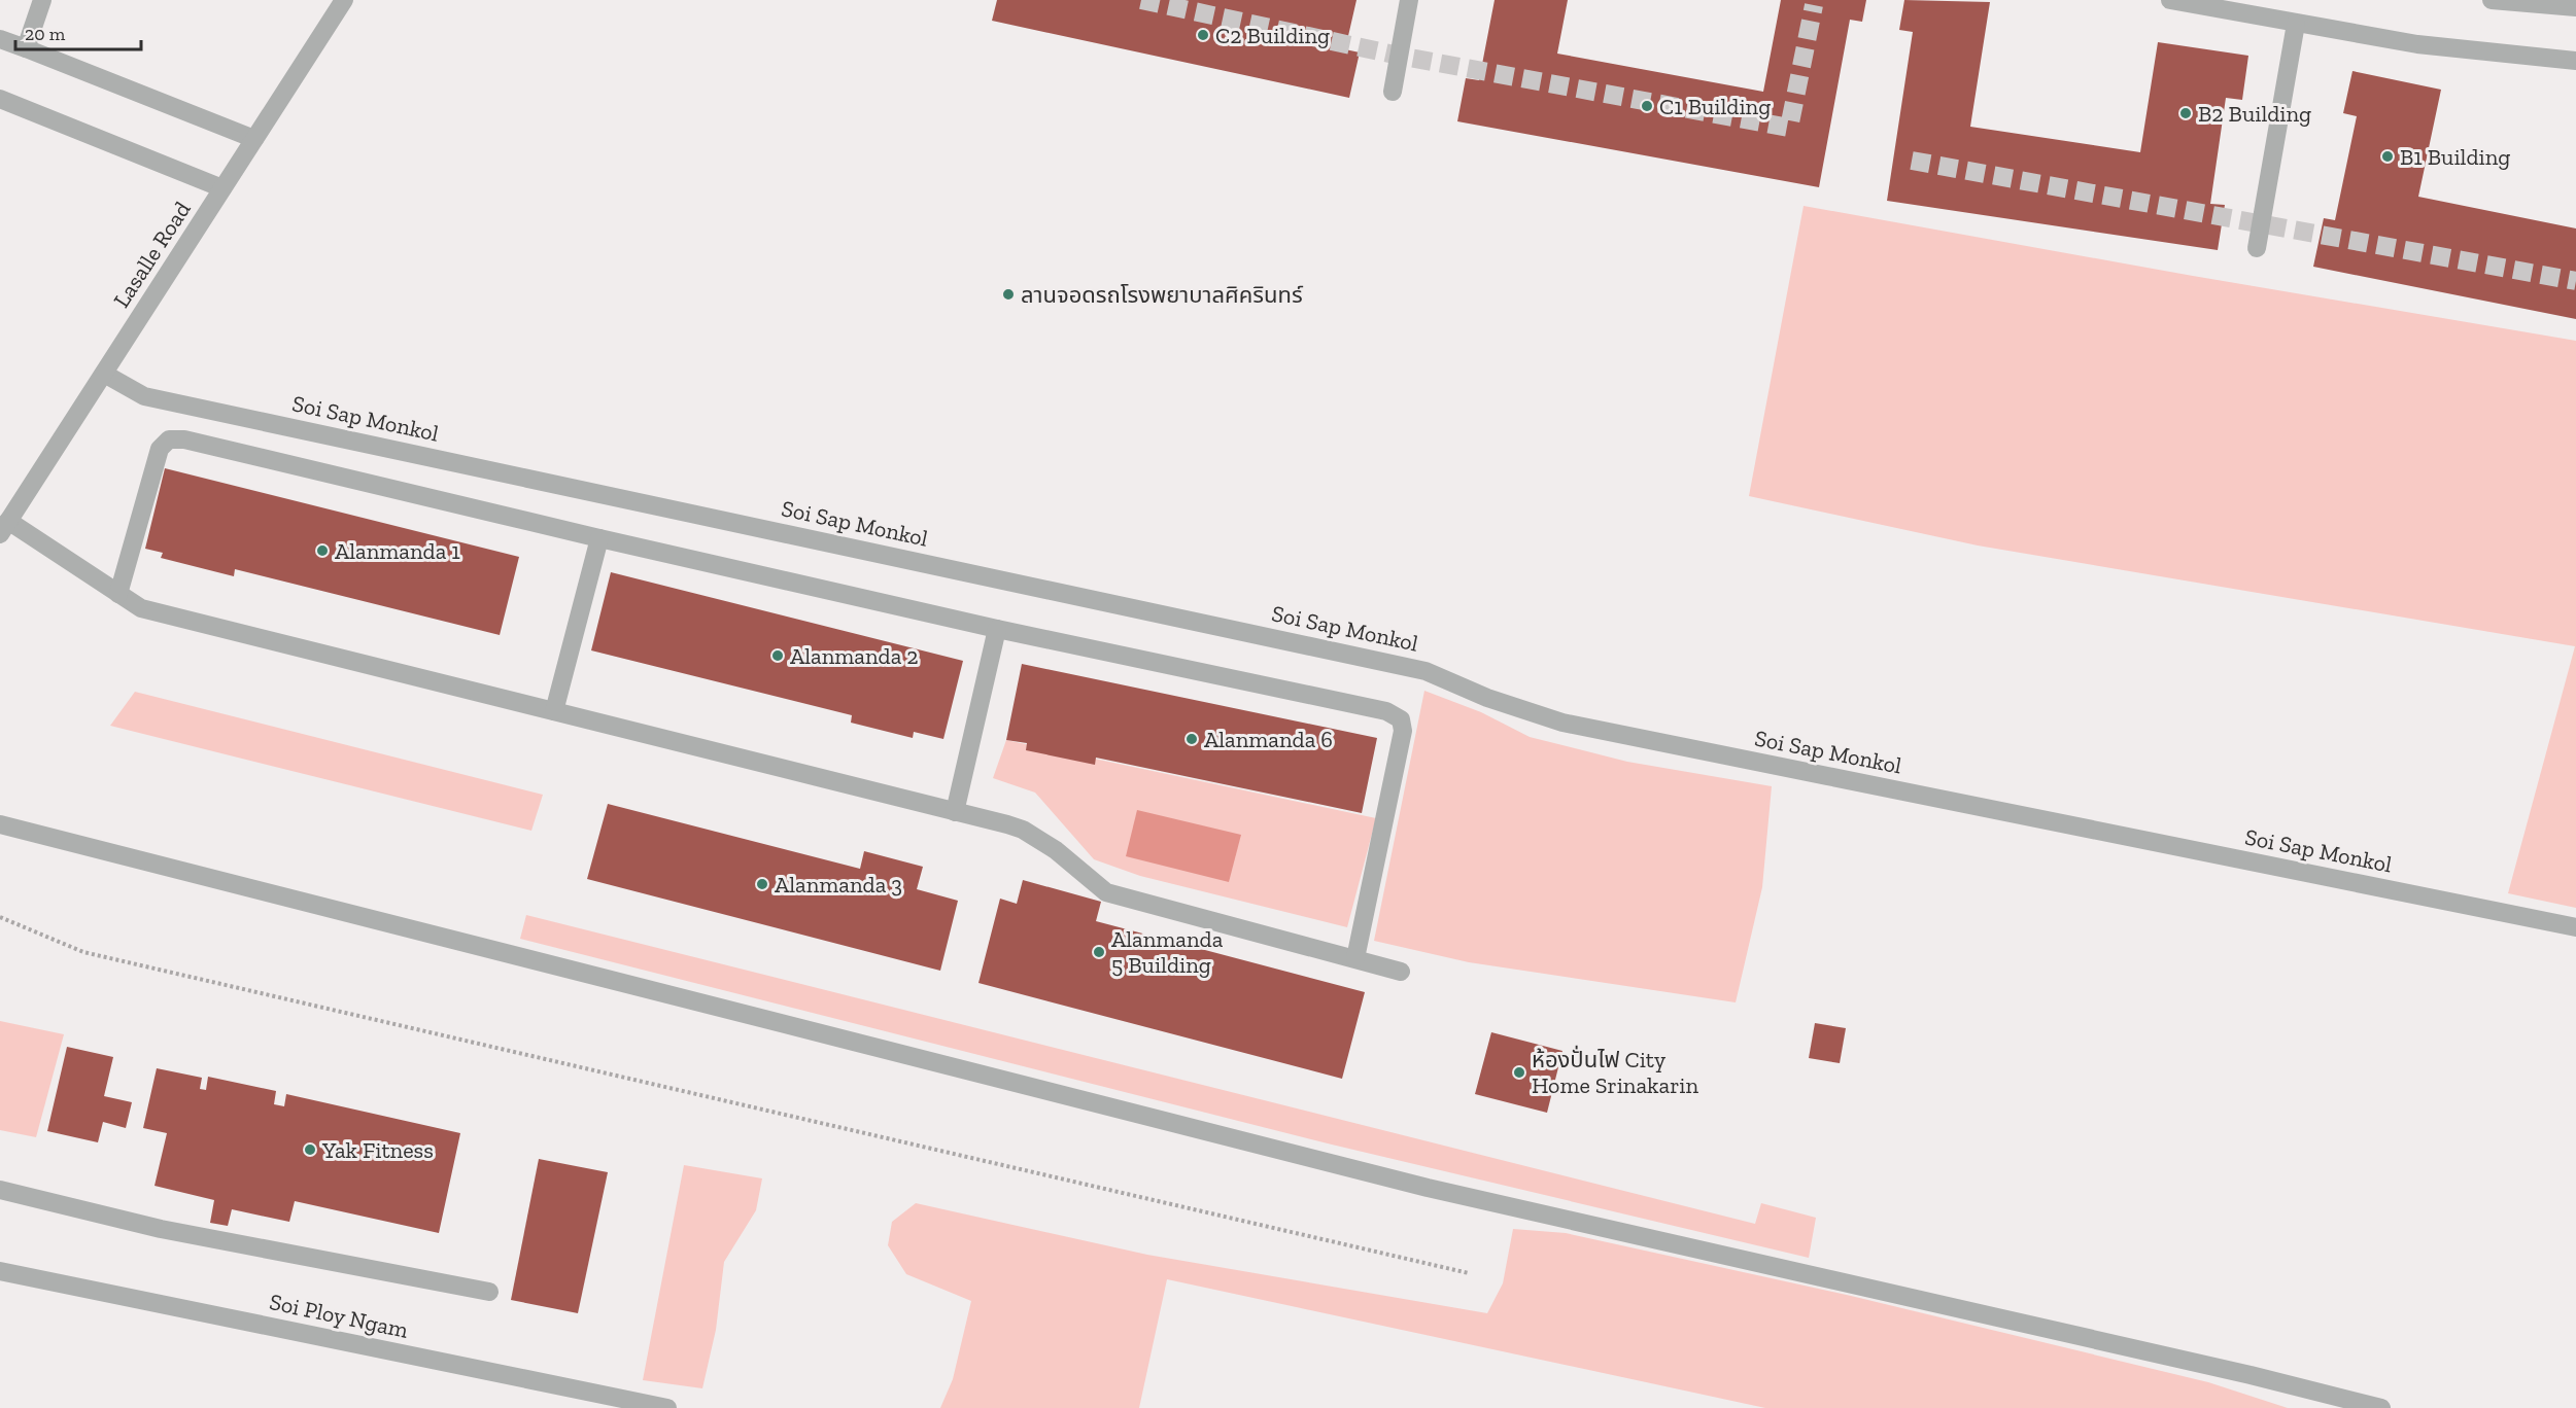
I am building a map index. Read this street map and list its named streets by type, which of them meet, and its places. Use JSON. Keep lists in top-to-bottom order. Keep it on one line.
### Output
{"streets":{"street":["Lasalle Road","Soi Sap Monkol","Soi Ploy Ngam"]},"crossings":[["Lasalle Road","Soi Sap Monkol"]],"places":["C2 Building","C1 Building","B2 Building","B1 Building","ลานจอดรถโรงพยาบาลศิครินทร์","Alanmanda 1","Alanmanda 2","Alanmanda 6","Alanmanda 3","Alanmanda 5 Building","ห้องปั่นไฟ City Home Srinakarin","Yak Fitness"],"scale_bar":"20 m"}
